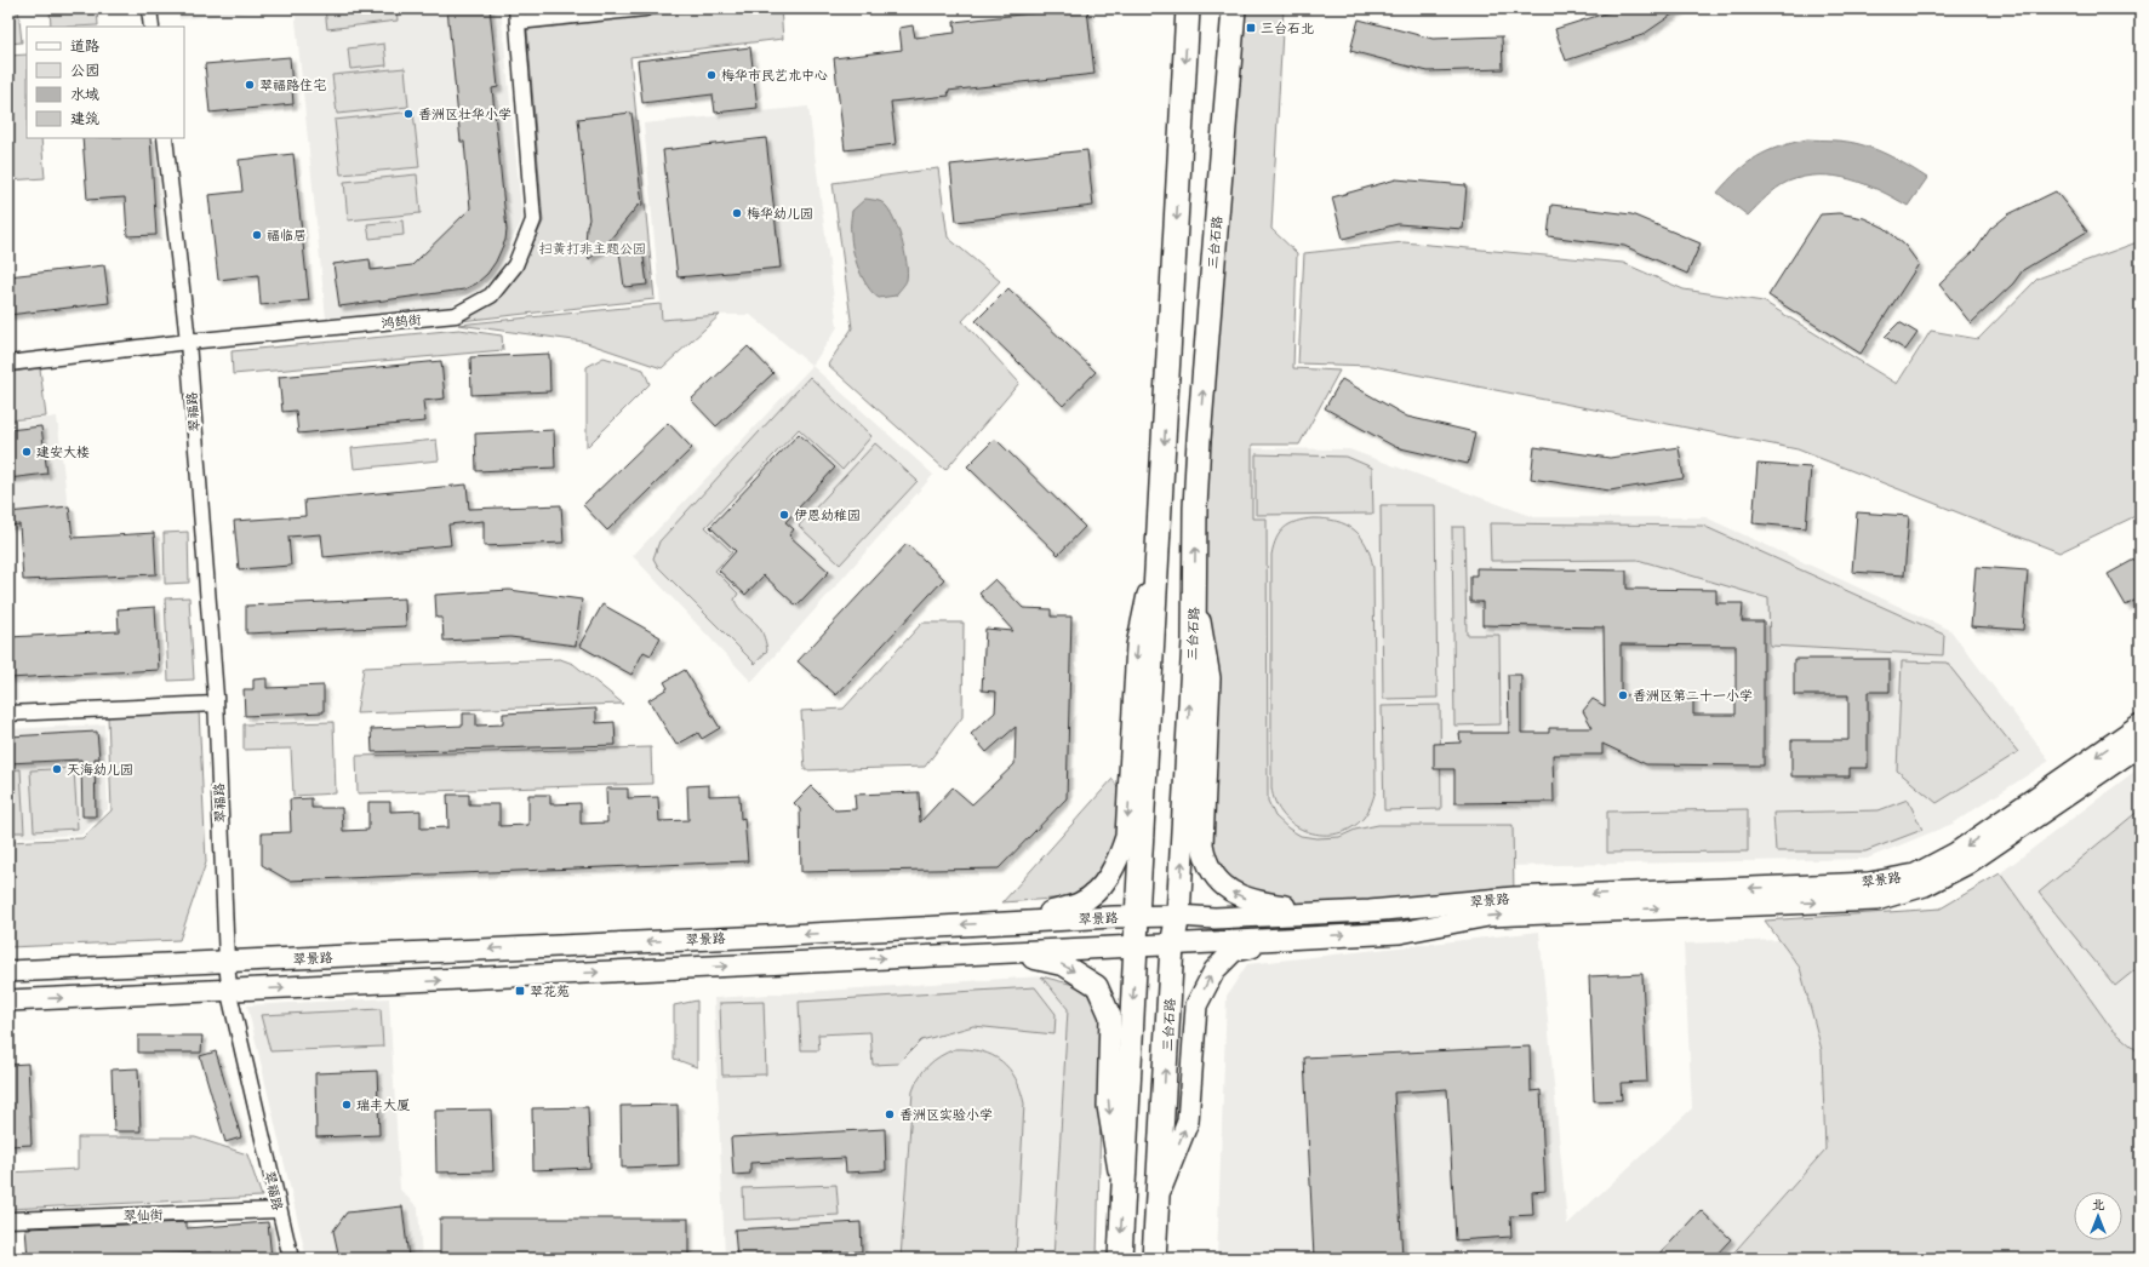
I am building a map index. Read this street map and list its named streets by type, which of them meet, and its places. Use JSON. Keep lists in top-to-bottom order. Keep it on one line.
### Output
{"streets":{"main road":["三台石路","翠景路"],"street":["鸿鹄街","翠福路","翠仙街"]},"crossings":[["三台石路","翠景路"],["鸿鹄街","翠福路"],["翠福路","翠景路"],["翠福路","翠仙街"]],"parks":["扫黄打非主题公园"],"places":{"transit":["三台石北","翠花苑"],"other":["梅华市民艺术中心","翠福路住宅","香洲区壮华小学","梅华幼儿园","福临居","建安大楼","伊恩幼稚园","香洲区第二十一小学","天海幼儿园","瑞丰大厦","香洲区实验小学"]},"legend":["道路","公园","水域","建筑"],"north":"top"}
